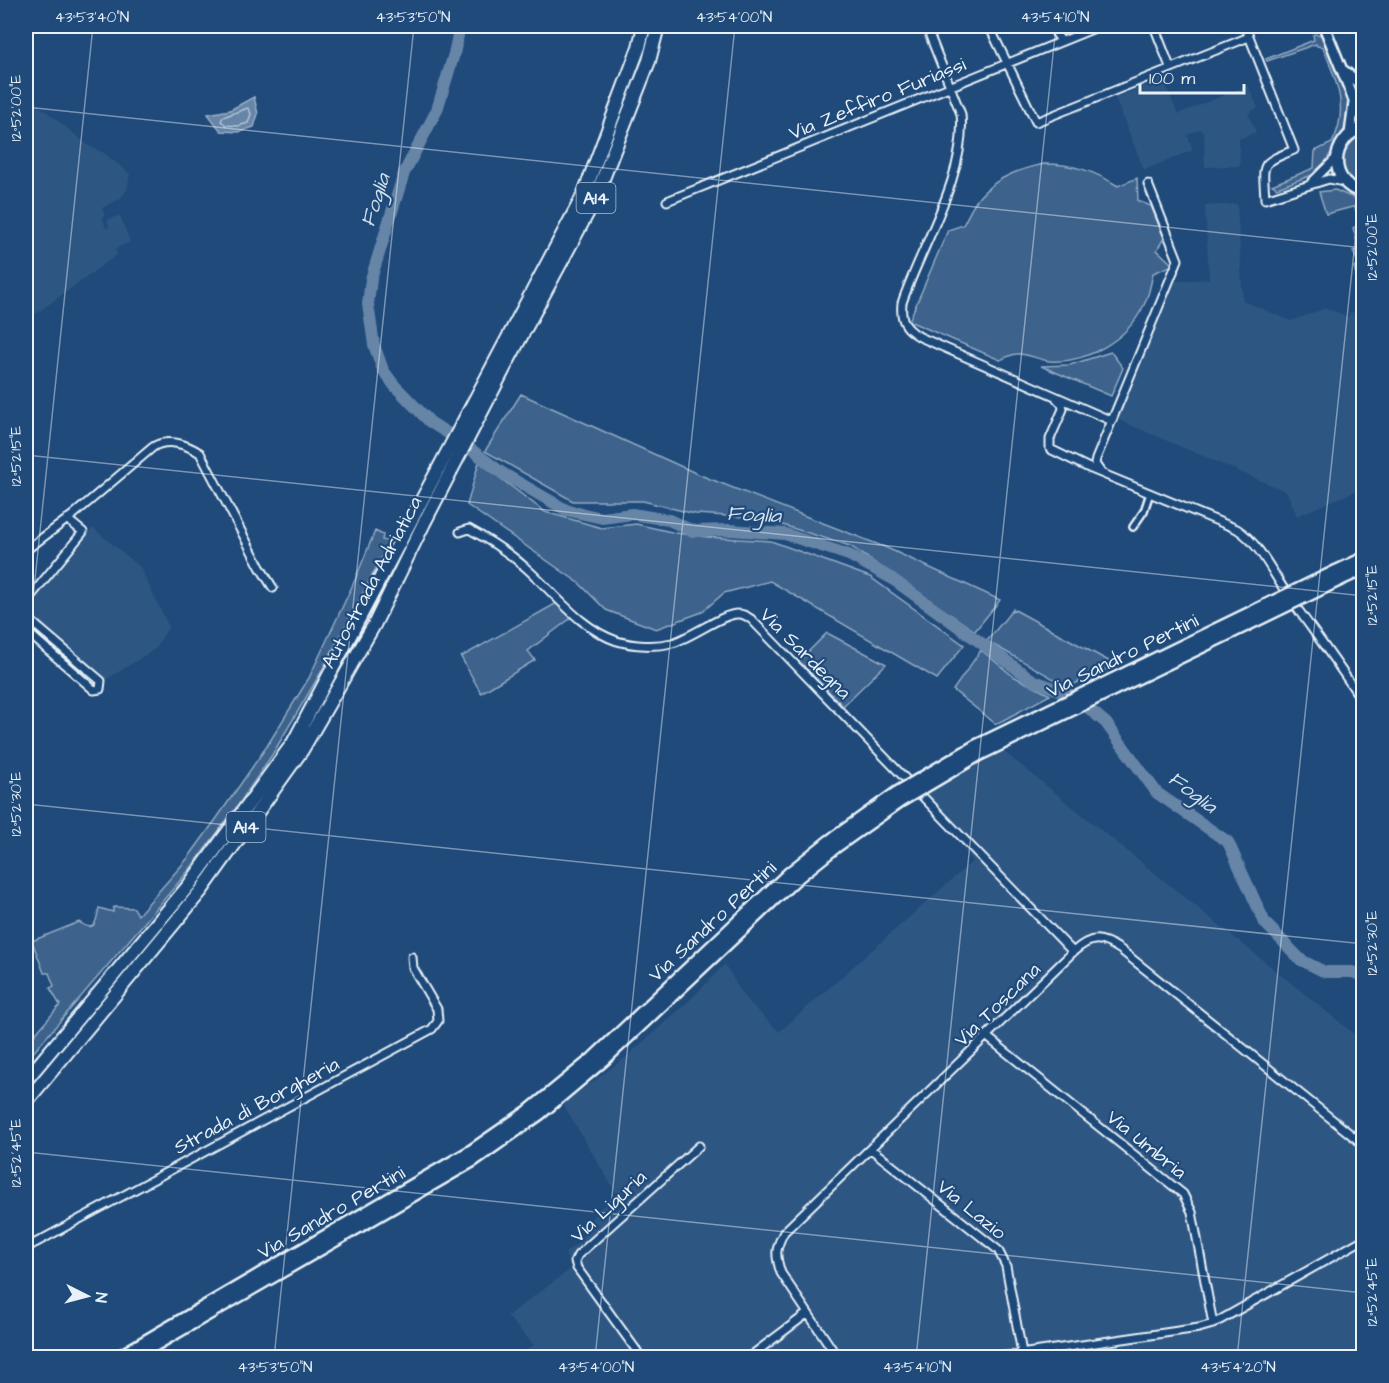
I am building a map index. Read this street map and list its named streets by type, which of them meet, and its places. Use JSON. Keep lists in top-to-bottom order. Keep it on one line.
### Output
{"streets":{"highway":["A14","Autostrada Adriatica"],"main road":["Via Sandro Pertini"],"street":["Via Zeffiro Furiassi","Via Sardegna","Via Toscana","Strada di Borgheria","Via Umbria","Via Liguria","Via Lazio"]},"crossings":[["Via Sardegna","Via Toscana"],["Via Toscana","Via Umbria"],["Via Toscana","Via Lazio"]],"water":["Foglia"],"scale_bar":"100 m","north":"right","coordinates":["43°53'40\"N","43°53'50\"N","43°54'00\"N","43°54'10\"N","12°52'00\"E","12°52'15\"E","12°52'30\"E","12°52'45\"E","43°54'20\"N"]}
